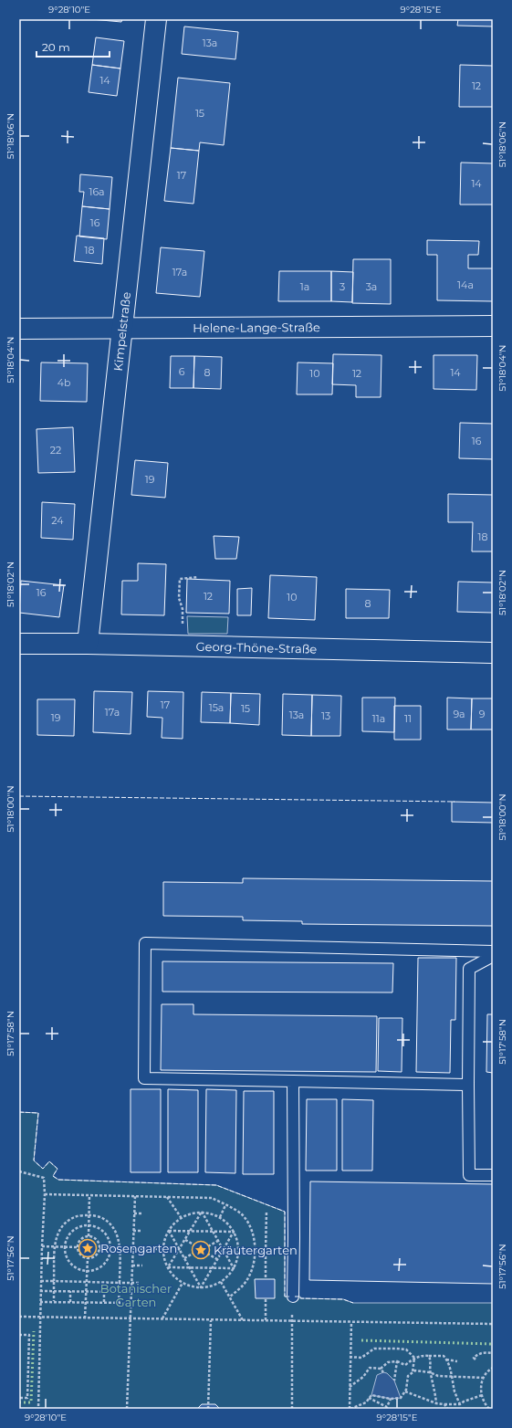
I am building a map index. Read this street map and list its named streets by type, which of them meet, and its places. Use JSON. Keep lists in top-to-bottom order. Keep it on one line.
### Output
{"streets":{"street":["Helene-Lange-Straße","Kimpelstraße","Georg-Thöne-Straße"]},"crossings":[["Helene-Lange-Straße","Kimpelstraße"],["Kimpelstraße","Georg-Thöne-Straße"]],"parks":["Botanischer Garten"],"places":{"place":["Rosengarten","Kräutergarten"]},"house_numbers":["13a","14","12","15","17","14","16a","16","18","17a","14a","1a","3","3a","6","8","14","10","12","4b","16","22","19","24","18","16","12","10","8","17","15a","15","17a","9a","9","13a","13","19","11a","11"],"scale_bar":"20 m","coordinates":["9°28'10\"E","9°28'15\"E","51°18'06\"N","51°18'04\"N","51°18'02\"N","51°18'00\"N","51°17'58\"N","51°17'56\"N"]}
